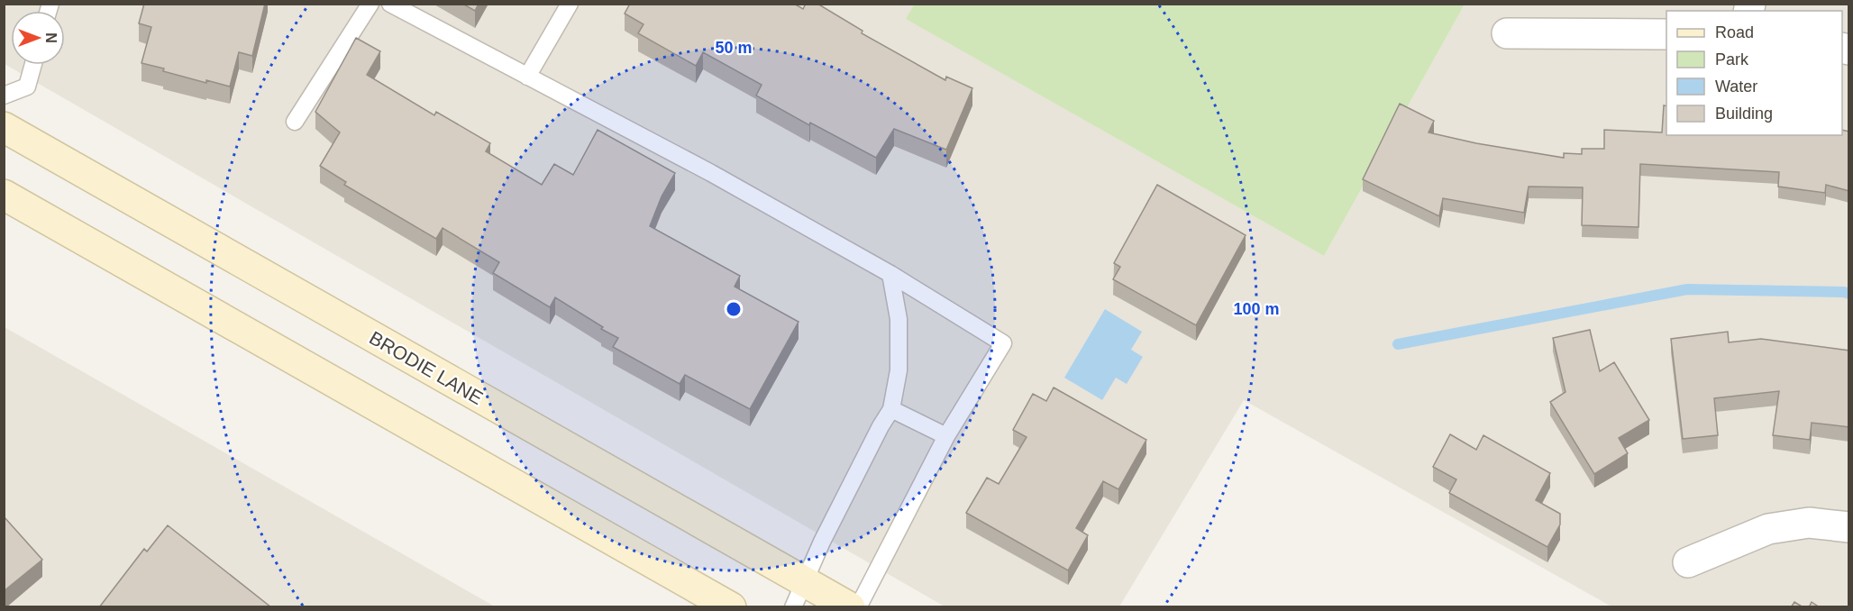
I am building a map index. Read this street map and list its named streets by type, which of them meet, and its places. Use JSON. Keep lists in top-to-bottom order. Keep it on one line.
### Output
{"streets":{"main road":["BRODIE LANE"]},"legend":["Road","Park","Water","Building"],"north":"right","rings":["50 m","100 m"]}
